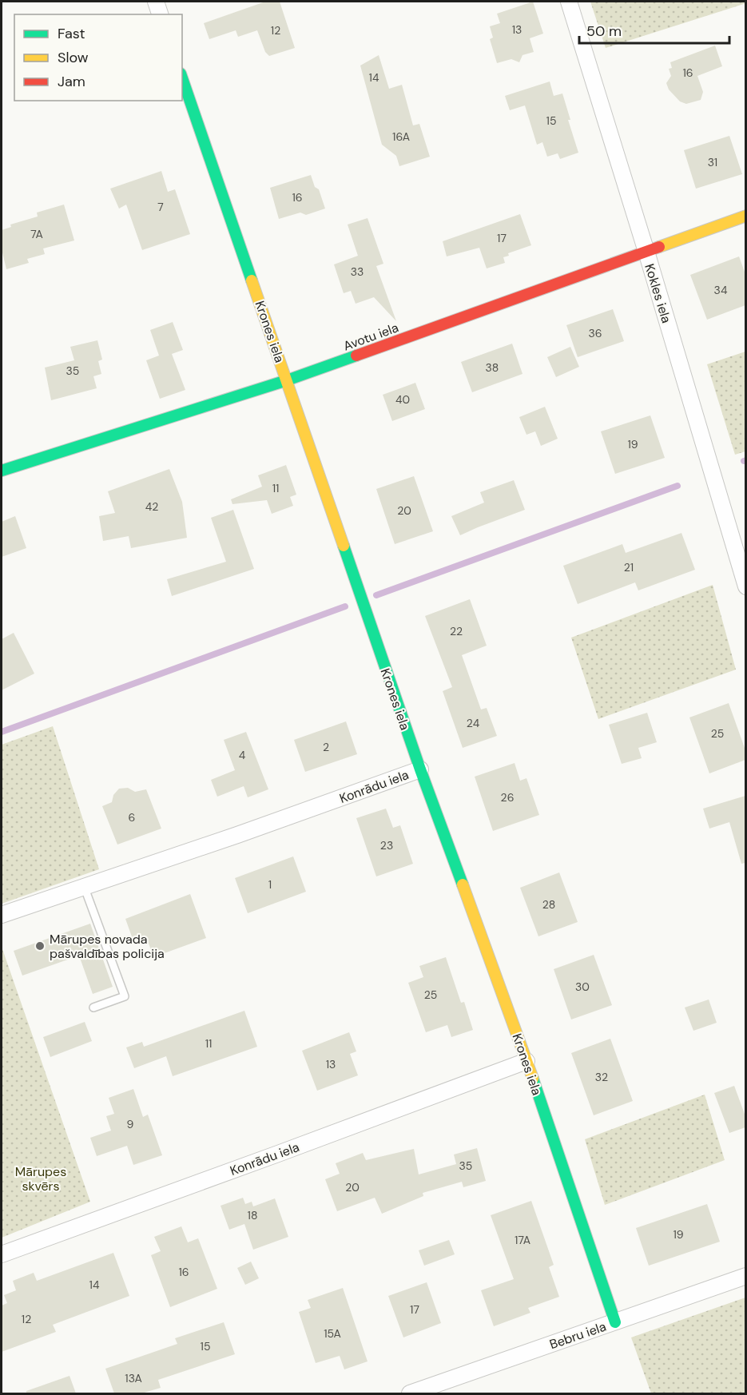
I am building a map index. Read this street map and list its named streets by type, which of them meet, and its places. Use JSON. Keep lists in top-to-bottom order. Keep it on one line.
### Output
{"streets":{"street":["Kokles iela","Krones iela","Avotu iela","Konrādu iela","Bebru iela"]},"crossings":[["Kokles iela","Avotu iela"],["Krones iela","Avotu iela"],["Krones iela","Konrādu iela"],["Krones iela","Bebru iela"]],"parks":["Mārupes skvērs"],"places":["Mārupes novada pašvaldības policija"],"house_numbers":["13","12","16","14","15","16A","31","16","7","7A","17","33","34","36","38","35","40","19","11","42","20","21","22","24","25","2","4","26","6","23","1","28","30","25","11","13","32","9","35","20","18","19","17A","16","14","17","12","15A","15","13A"],"legend":["Fast","Slow","Jam"],"scale_bar":"50 m"}
